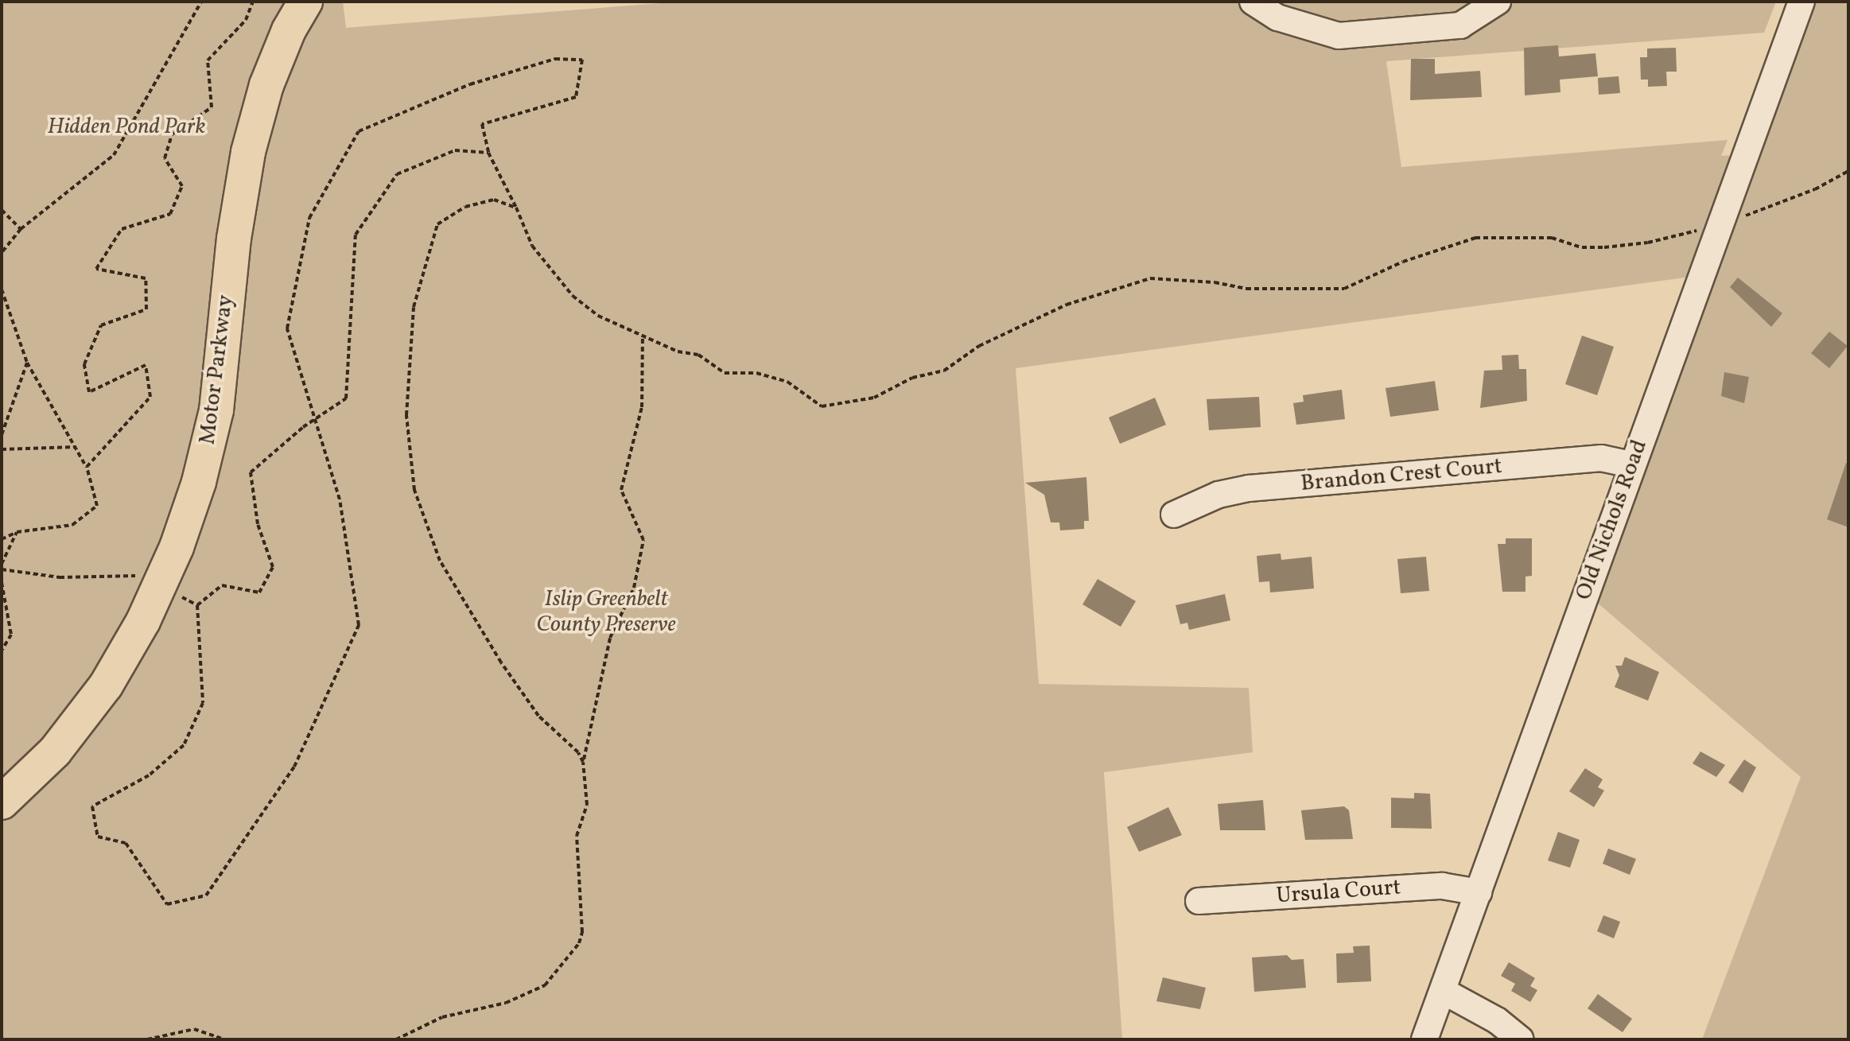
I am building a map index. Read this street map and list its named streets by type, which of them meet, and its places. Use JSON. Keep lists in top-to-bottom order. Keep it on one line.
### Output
{"streets":{"main road":["Motor Parkway"],"street":["Brandon Crest Court","Old Nichols Road","Ursula Court"]},"crossings":[["Brandon Crest Court","Old Nichols Road"],["Old Nichols Road","Ursula Court"]],"parks":["Hidden Pond Park","Islip Greenbelt County Preserve"]}
